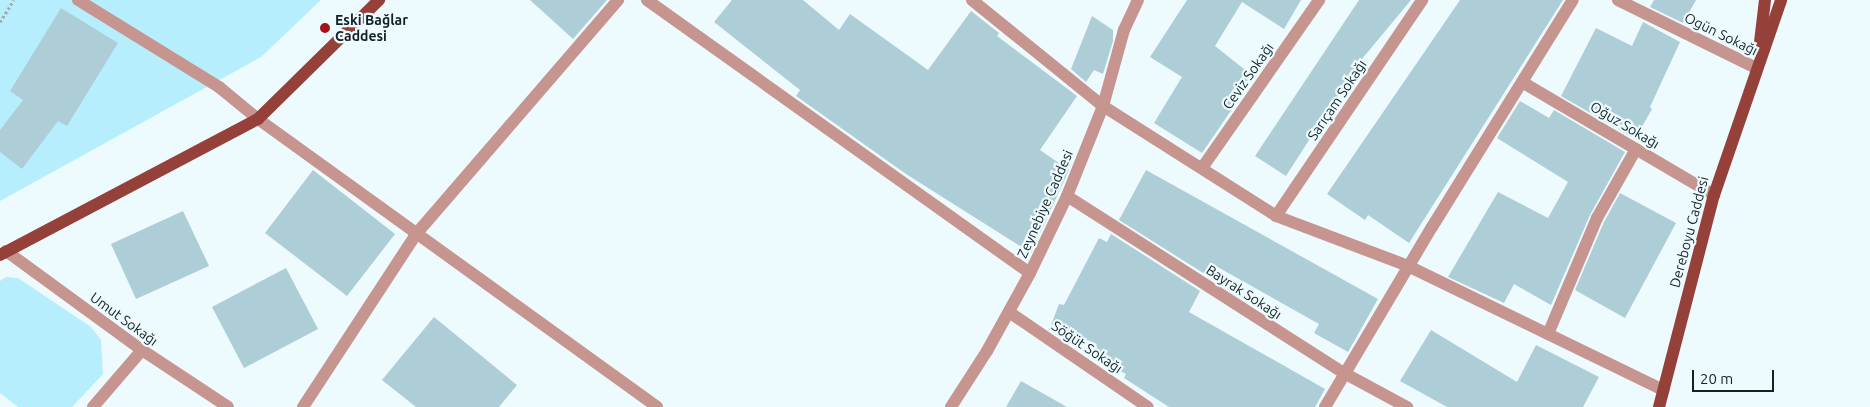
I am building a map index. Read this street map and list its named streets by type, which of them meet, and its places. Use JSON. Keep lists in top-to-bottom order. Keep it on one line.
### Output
{"streets":{"main road":["Dereboyu Caddesi"],"street":["Ogün Sokağı","Ceviz Sokağı","Sarıçam Sokağı","Oğuz Sokağı","Zeynebiye Caddesi","Bayrak Sokağı","Umut Sokağı","Söğüt Sokağı"]},"crossings":[["Ogün Sokağı","Dereboyu Caddesi"],["Oğuz Sokağı","Dereboyu Caddesi"],["Zeynebiye Caddesi","Bayrak Sokağı"],["Zeynebiye Caddesi","Söğüt Sokağı"]],"places":["Eski Bağlar Caddesi"],"scale_bar":"20 m"}
